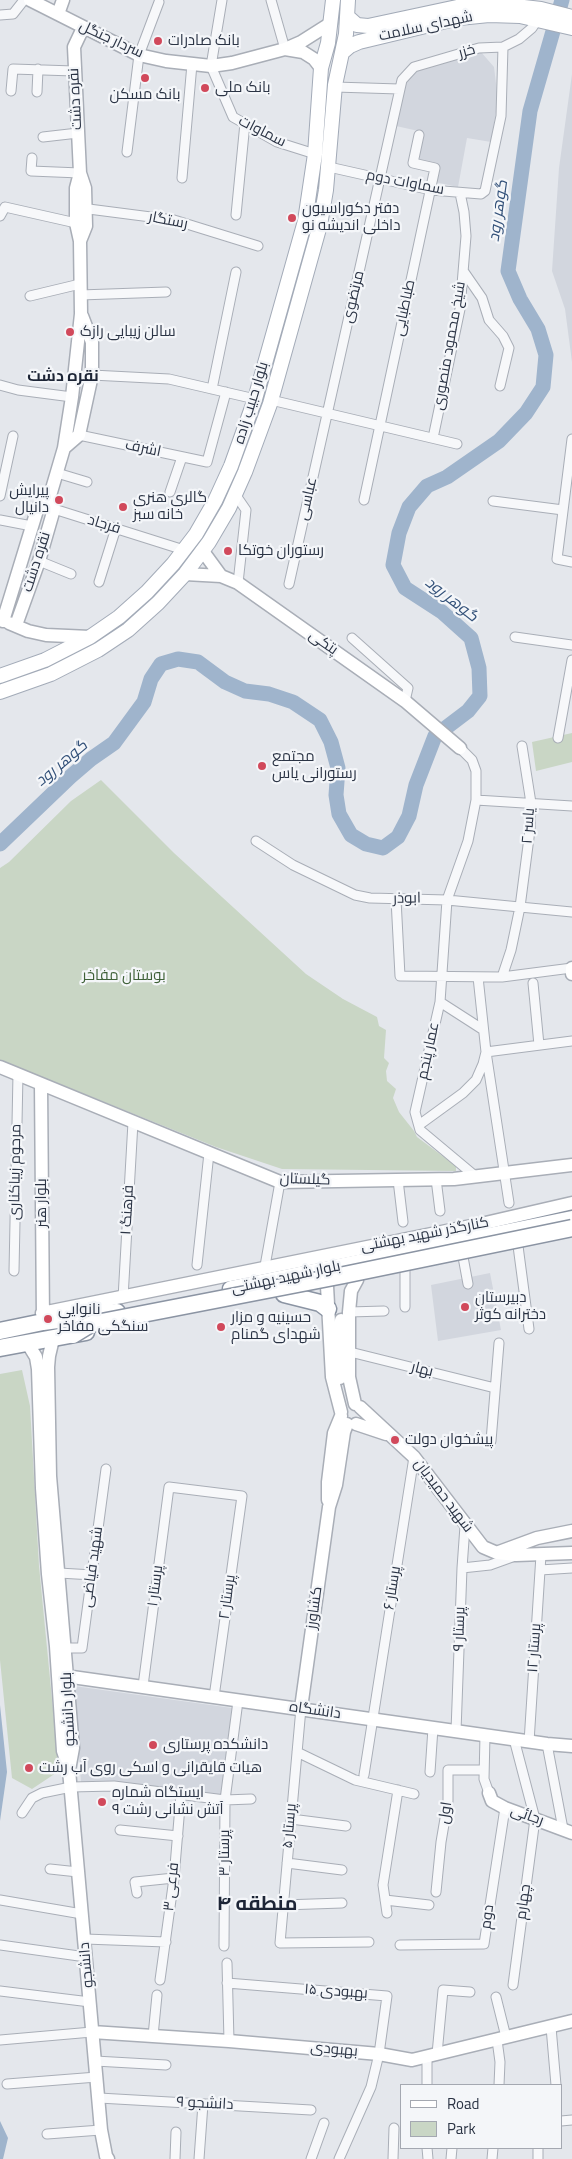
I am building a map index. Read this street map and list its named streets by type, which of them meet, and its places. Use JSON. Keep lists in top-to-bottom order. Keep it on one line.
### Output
{"streets":{"highway":["بلوار شهید بهشتی"],"main road":["شهدای سلامت","بلوار حبیب زاده"],"street":["سردار جنگل","خزر","نقره دشت","سماوات","سماوات دوم","رستگار","مرتضوی","طباطبایی","شیخ محمود منصوری","اشرف","عباسی","فرجاد","پتکی","یاسر ۲","ابوذر","عمار پنجم","مرحوم زیباکناری","گیلستان","بلوار هنر","فرهنگ ۱","کنارگذر شهید بهشتی","بهار","شهید حمیدیان","شهید فیاضی","پرستار ۱","پرستار ۶","پرستار ۲","کشاورز","پرستار ۹","پرستار ۱۲","بلوار دانشجو","دانشگاه","اول","رجائی","پرستار ۵","پرستار ۳","فرعی ۳","چهارم","دوم","دانشجو","بهبودی ۱۵","بهبودی","دانشجو ۹"]},"crossings":[["شهدای سلامت","خزر"],["شهدای سلامت","بلوار حبیب زاده"],["سردار جنگل","نقره دشت"],["سردار جنگل","سماوات"],["سردار جنگل","بلوار حبیب زاده"],["خزر","سماوات دوم"],["خزر","مرتضوی"],["نقره دشت","رستگار"],["نقره دشت","اشرف"],["نقره دشت","فرجاد"],["سماوات","بلوار حبیب زاده"],["سماوات دوم","مرتضوی"],["سماوات دوم","طباطبایی"],["سماوات دوم","شیخ محمود منصوری"],["سماوات دوم","بلوار حبیب زاده"],["مرتضوی","عباسی"],["بلوار حبیب زاده","فرجاد"],["یاسر ۲","ابوذر"],["ابوذر","عمار پنجم"],["مرحوم زیباکناری","گیلستان"],["گیلستان","بلوار هنر"],["گیلستان","فرهنگ ۱"],["بلوار هنر","کنارگذر شهید بهشتی"],["بلوار هنر","بلوار شهید بهشتی"],["فرهنگ ۱","کنارگذر شهید بهشتی"],["کنارگذر شهید بهشتی","بلوار شهید بهشتی"],["بلوار شهید بهشتی","بلوار دانشجو"],["شهید حمیدیان","پرستار ۶"],["شهید حمیدیان","کشاورز"],["شهید حمیدیان","پرستار ۹"],["شهید فیاضی","بلوار دانشجو"],["پرستار ۱","پرستار ۲"],["پرستار ۱","دانشگاه"],["پرستار ۶","دانشگاه"],["پرستار ۲","دانشگاه"],["کشاورز","دانشگاه"],["کشاورز","پرستار ۵"],["پرستار ۹","دانشگاه"],["پرستار ۱۲","دانشگاه"],["بلوار دانشجو","دانشگاه"],["بلوار دانشجو","دانشجو"],["دانشگاه","پرستار ۵"],["دانشگاه","پرستار ۳"],["رجائی","چهارم"],["رجائی","دوم"],["دانشجو","بهبودی"],["دانشجو","دانشجو ۹"],["بهبودی ۱۵","بهبودی"]],"districts":["نقره دشت","منطقه ۴"],"water":["گوهر رود"],"parks":["بوستان مفاخر"],"places":["بانک صادرات","بانک مسکن","بانک ملی","دفتر دکوراسیون داخلی اندیشه نو","سالن زیبایی رازک","پیرایش دانیال","گالری هنری خانه سبز","رستوران خوتکا","مجتمع رستورانی یاس","دبیرستان دخترانه کوثر","نانوایی سنگکی مفاخر","حسینیه و مزار شهدای گمنام","پیشخوان دولت","دانشکده پرستاری","هیات قایقرانی و اسکی روی آب رشت","ایستگاه شماره ۹ آتش نشانی رشت"],"legend":["Road","Park"]}
